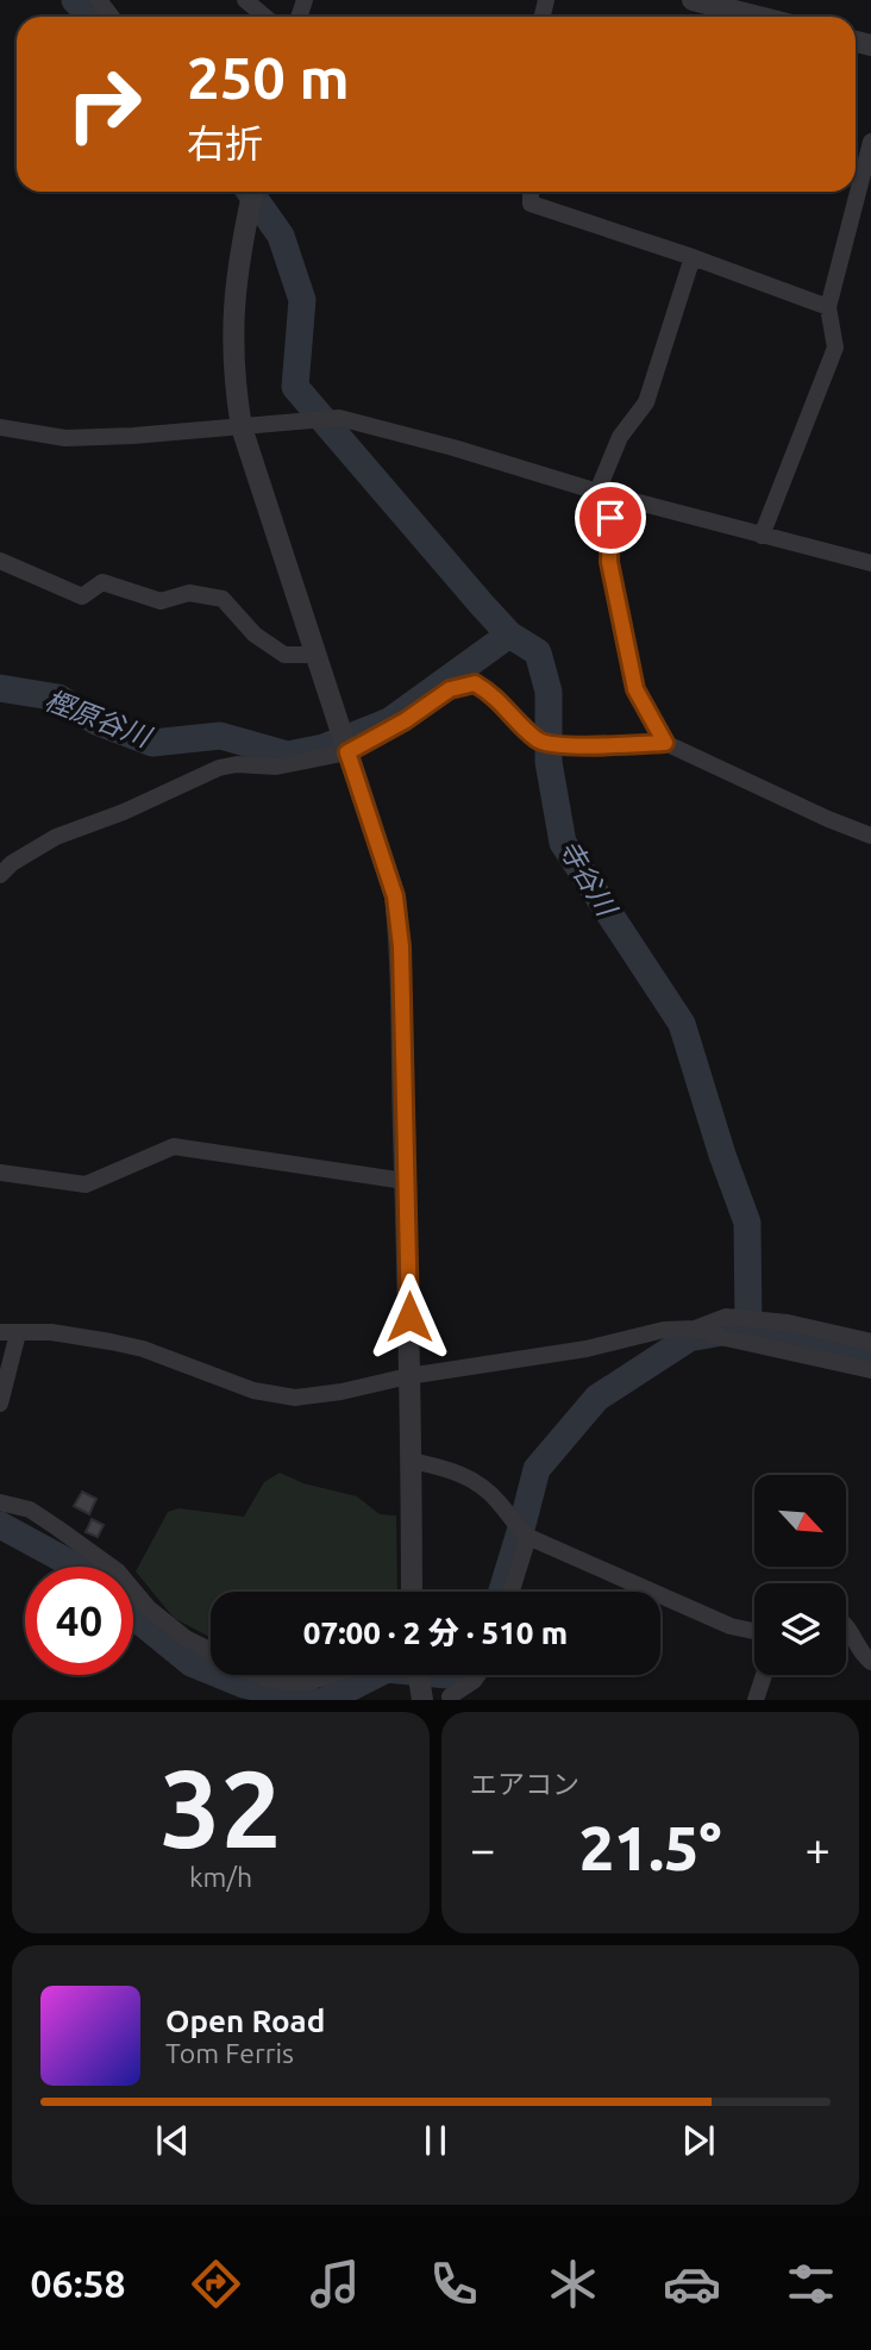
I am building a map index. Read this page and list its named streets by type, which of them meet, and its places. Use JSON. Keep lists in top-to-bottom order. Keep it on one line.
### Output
{"water":["樫原谷川","寺谷川"],"north":"bottom right","page":{"turn":["250 m","右折"],"limit":"40","trip":"07:00 · 2 分 · 510 m","tile":[["32","km/h"],"エアコン"],"heat":["−","21.5°","+"],"song":["Open Road","Tom Ferris"],"tabs":"06:58"}}
